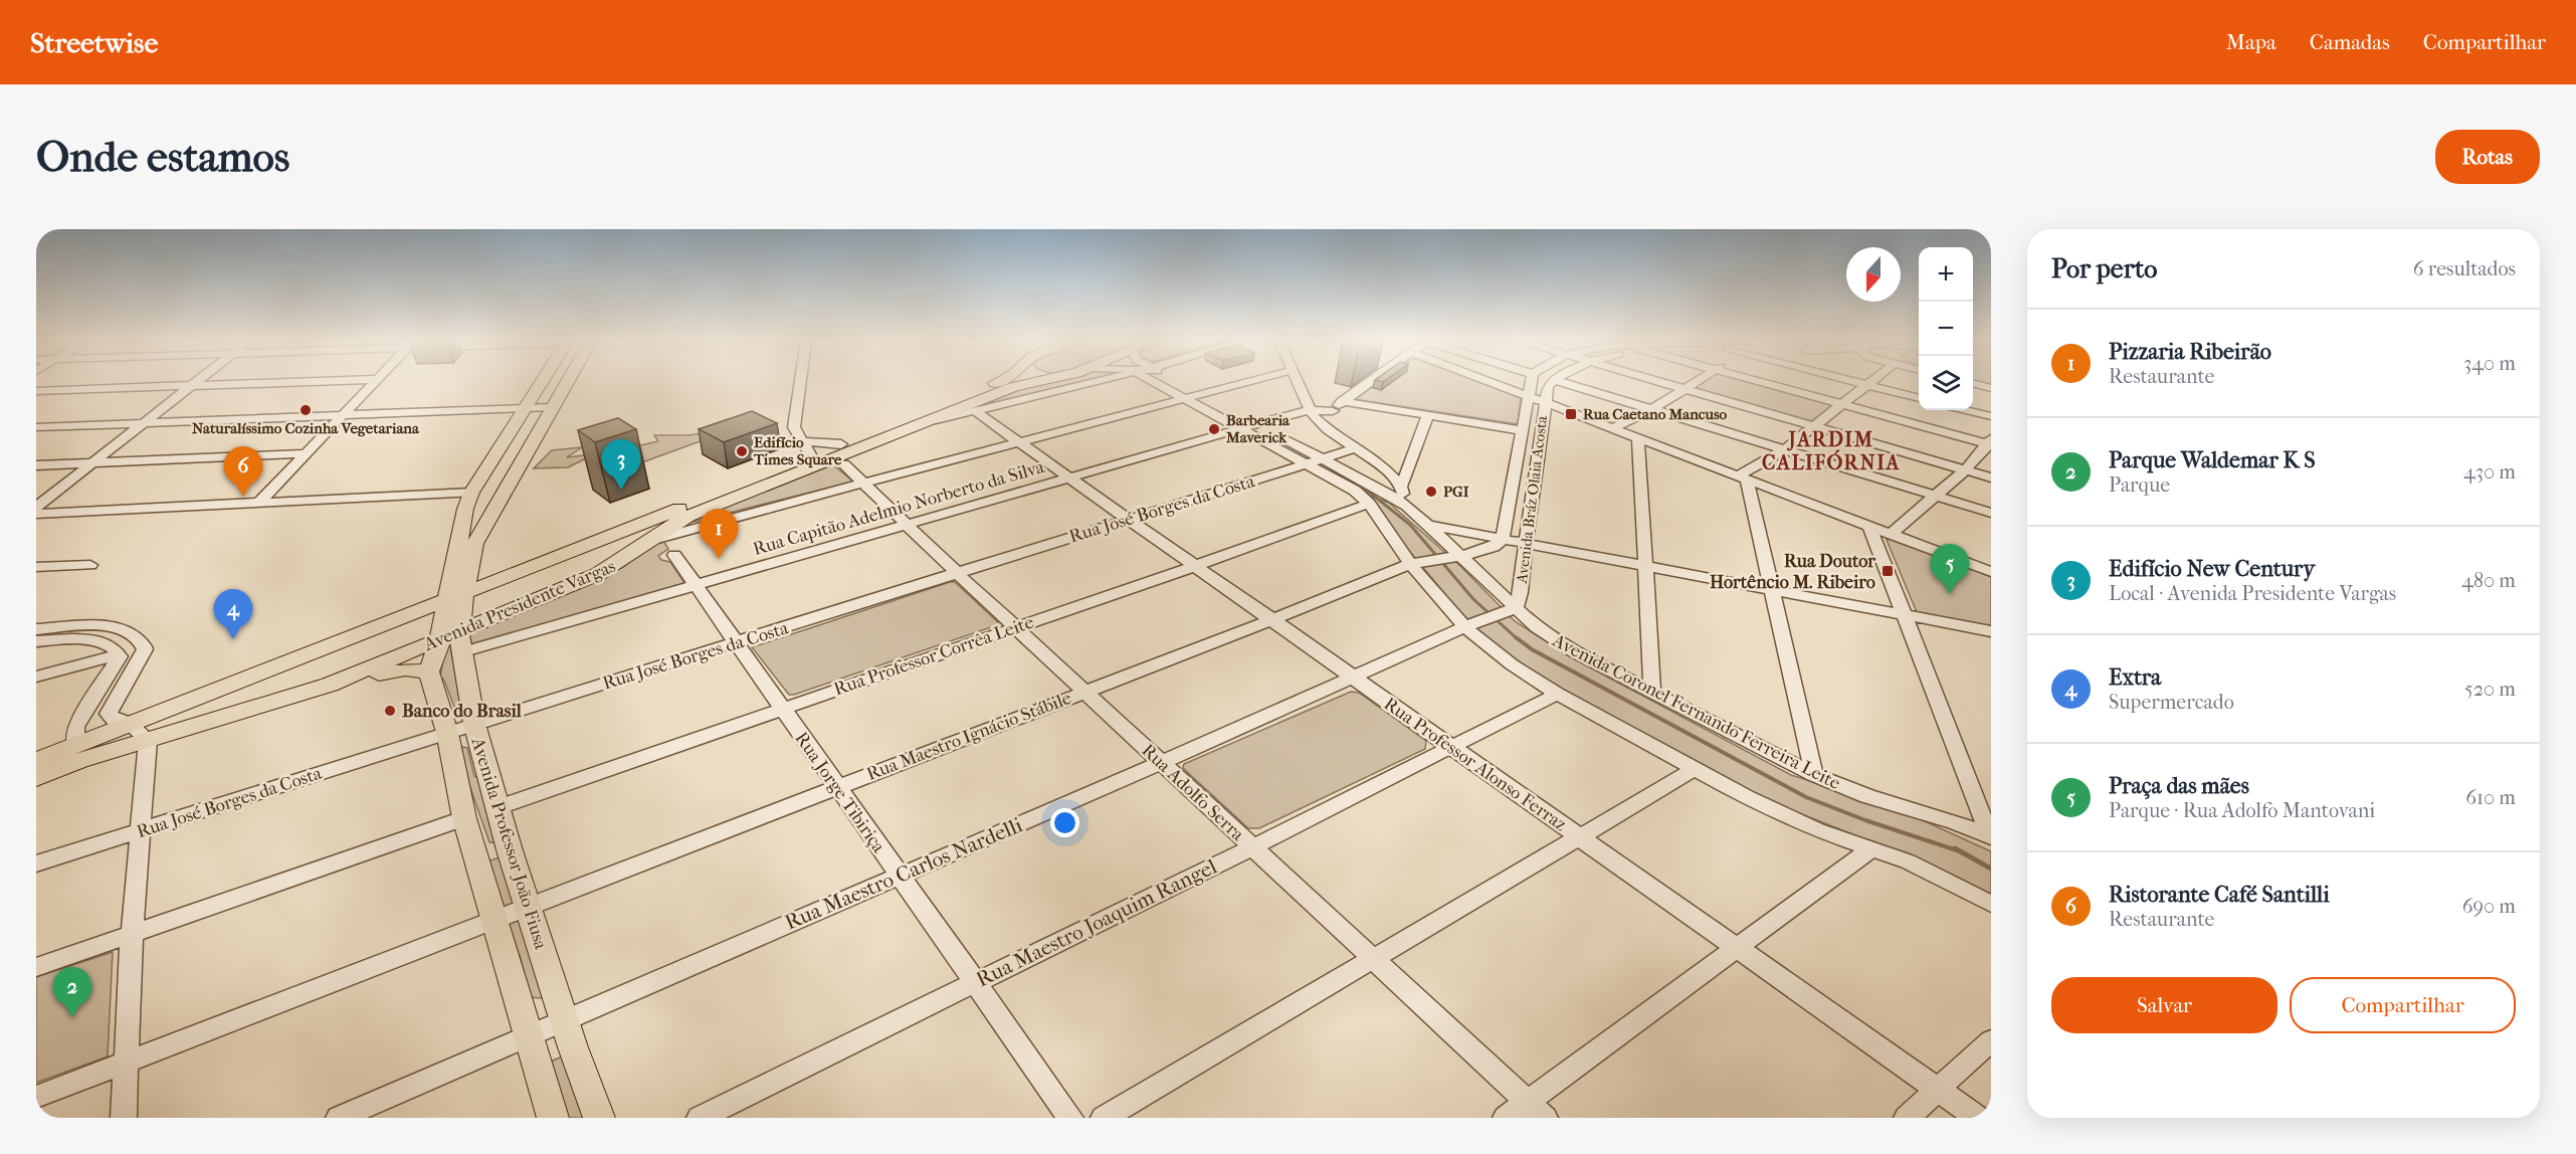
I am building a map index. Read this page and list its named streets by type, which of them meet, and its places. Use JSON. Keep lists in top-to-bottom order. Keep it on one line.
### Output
{"streets":{"main road":["Avenida Presidente Vargas","Avenida Professor João Fiusa"],"street":["Avenida Bráz Olaia Acosta","Rua Capitão Adelmio Norberto da Silva","Rua José Borges da Costa","Rua Professor Corrêa Leite","Avenida Coronel Fernando Ferreira Leite","Rua Maestro Ignácio Stábile","Rua Professor Alonso Ferraz","Rua Jorge Tibiriça","Rua Adolfo Serra","Rua Maestro Carlos Nardelli","Rua Maestro Joaquim Rangel"]},"crossings":[["Avenida Bráz Olaia Acosta","Avenida Coronel Fernando Ferreira Leite"],["Avenida Bráz Olaia Acosta","Rua Maestro Ignácio Stábile"],["Rua Capitão Adelmio Norberto da Silva","Avenida Presidente Vargas"],["Rua Capitão Adelmio Norberto da Silva","Rua Professor Alonso Ferraz"],["Rua Capitão Adelmio Norberto da Silva","Rua Jorge Tibiriça"],["Rua Capitão Adelmio Norberto da Silva","Rua Adolfo Serra"],["Rua Capitão Adelmio Norberto da Silva","Avenida Professor João Fiusa"],["Rua José Borges da Costa","Rua Professor Alonso Ferraz"],["Rua José Borges da Costa","Rua Jorge Tibiriça"],["Rua José Borges da Costa","Rua Adolfo Serra"],["Rua José Borges da Costa","Avenida Professor João Fiusa"],["Avenida Presidente Vargas","Avenida Professor João Fiusa"],["Rua Professor Corrêa Leite","Rua Professor Alonso Ferraz"],["Rua Professor Corrêa Leite","Rua Jorge Tibiriça"],["Rua Professor Corrêa Leite","Rua Adolfo Serra"],["Rua Professor Corrêa Leite","Avenida Professor João Fiusa"],["Rua Maestro Ignácio Stábile","Rua Professor Alonso Ferraz"],["Rua Maestro Ignácio Stábile","Rua Jorge Tibiriça"],["Rua Maestro Ignácio Stábile","Rua Adolfo Serra"],["Rua Maestro Ignácio Stábile","Avenida Professor João Fiusa"],["Rua Professor Alonso Ferraz","Rua Maestro Carlos Nardelli"],["Rua Professor Alonso Ferraz","Rua Maestro Joaquim Rangel"],["Rua Jorge Tibiriça","Rua Maestro Carlos Nardelli"],["Rua Jorge Tibiriça","Rua Maestro Joaquim Rangel"],["Rua Adolfo Serra","Rua Maestro Carlos Nardelli"],["Rua Adolfo Serra","Rua Maestro Joaquim Rangel"],["Avenida Professor João Fiusa","Rua Maestro Carlos Nardelli"]],"districts":["JARDIM CALIFÓRNIA"],"places":{"other":["Naturalíssimo Cozinha Vegetariana","Barbearia Maverick","Edifício Times Square","PGI","Banco do Brasil"],"transit":["Rua Caetano Mancuso","Rua Doutor Hortêncio M. Ribeiro"]},"north":"bottom","page":{"header":"Streetwise","nav":["Mapa","Camadas","Compartilhar"],"buttons":["Rotas",["Salvar","Compartilhar"]],"title":"Onde estamos","heading":["Por perto","6 resultados"],"map_buttons":["+","−"],"list":[{"mark":"1","name":"Pizzaria Ribeirão","note":"Restaurante","value":"340 m"},{"mark":"2","name":"Parque Waldemar K S","note":"Parque","value":"430 m"},{"mark":"3","name":"Edifício New Century","note":"Local · Avenida Presidente Vargas","value":"480 m"},{"mark":"4","name":"Extra","note":"Supermercado","value":"520 m"},{"mark":"5","name":"Praça das mães","note":"Parque · Rua Adolfo Mantovani","value":"610 m"},{"mark":"6","name":"Ristorante Café Santilli","note":"Restaurante","value":"690 m"}],"pins":["3","6","1","5","4","2"]}}
